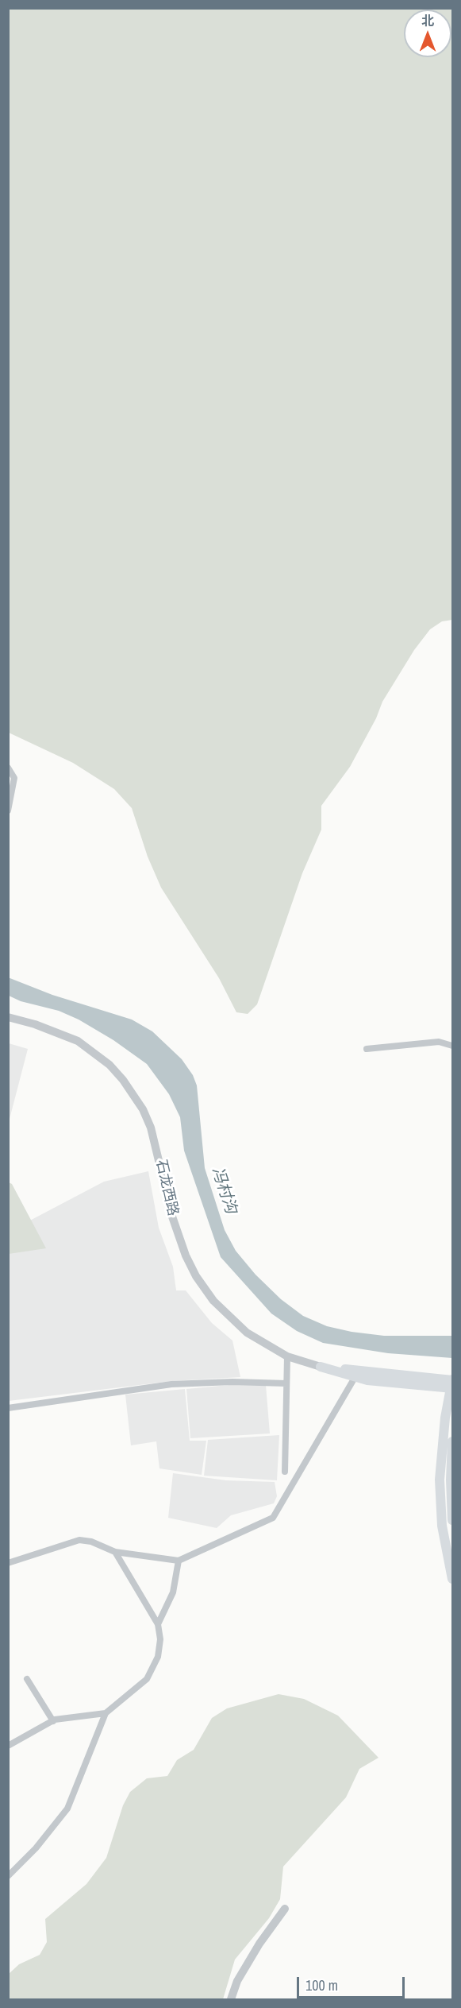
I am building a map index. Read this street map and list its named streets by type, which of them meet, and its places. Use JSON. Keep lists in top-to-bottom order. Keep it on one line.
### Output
{"streets":{"main road":["石龙西路"]},"water":["冯村沟"],"scale_bar":"100 m","north":"top"}
